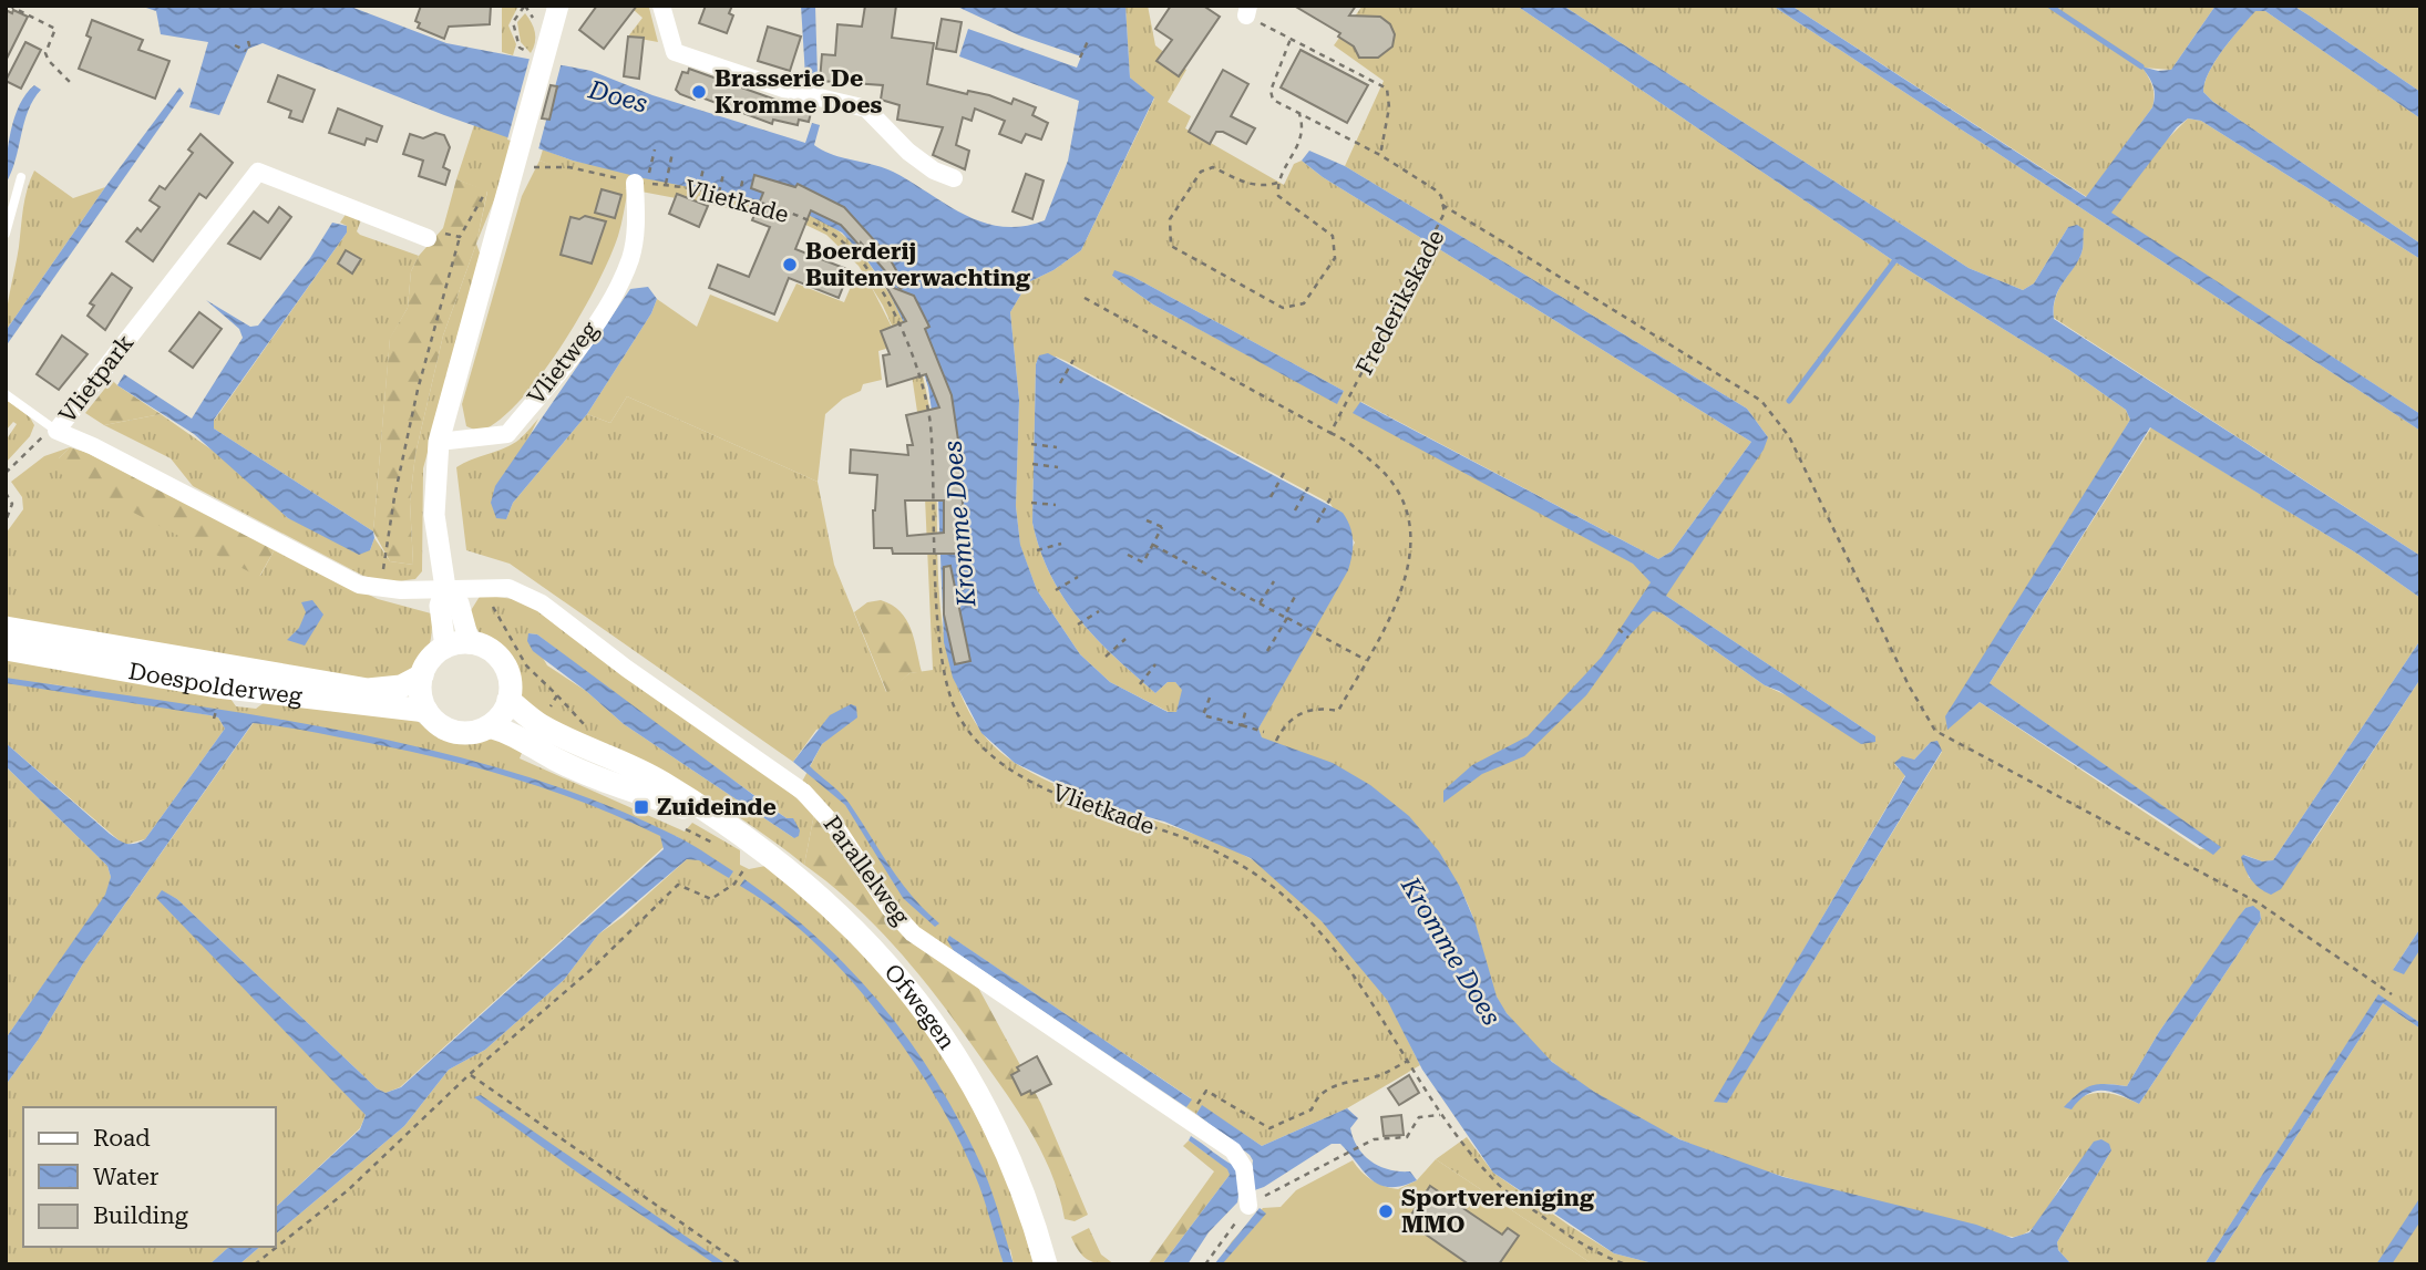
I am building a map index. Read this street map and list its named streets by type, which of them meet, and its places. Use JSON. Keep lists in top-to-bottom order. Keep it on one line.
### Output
{"streets":{"main road":["Doespolderweg","Ofwegen"],"street":["Vlietweg","Vlietpark","Parallelweg"],"path":["Vlietkade","Frederikskade"]},"crossings":[["Vlietkade","Vlietweg"],["Vlietpark","Parallelweg"],["Doespolderweg","Ofwegen"]],"water":["Does","Kromme Does"],"places":{"other":["Brasserie De Kromme Does","Boerderij Buitenverwachting","Sportvereniging MMO"],"transit":["Zuideinde"]},"legend":["Road","Water","Building"]}
